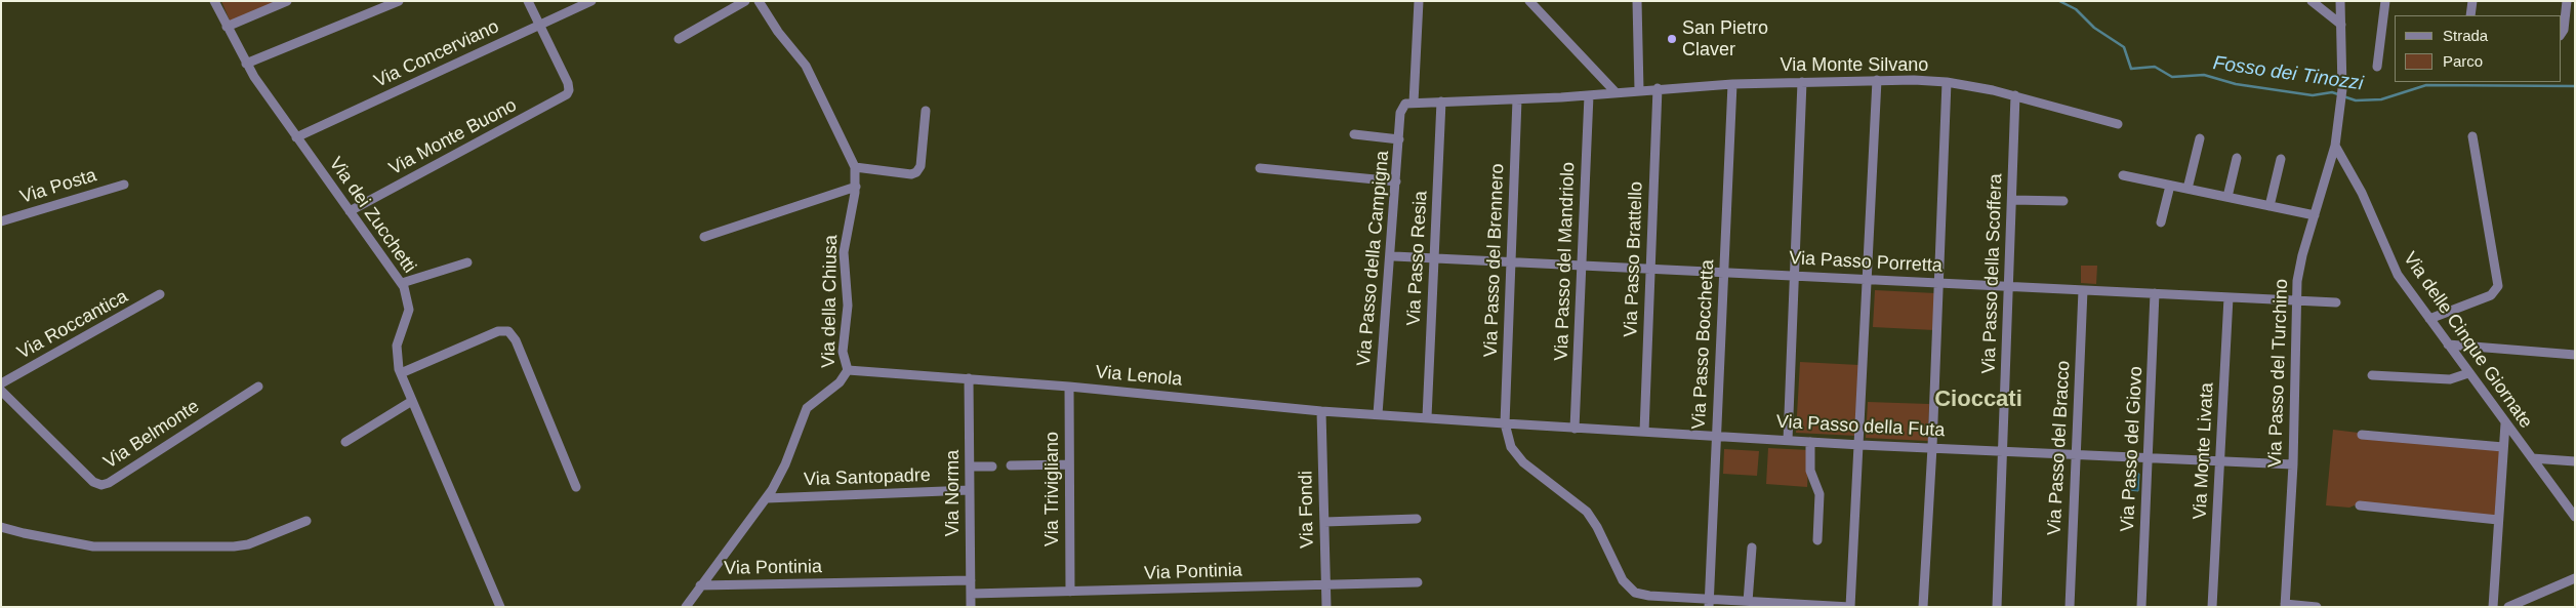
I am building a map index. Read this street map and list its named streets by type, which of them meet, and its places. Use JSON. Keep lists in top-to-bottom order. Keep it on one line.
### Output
{"streets":{"street":["Via Concerviano","Via Monte Silvano","Via Monte Buono","Via Posta","Via dei Zucchetti","Via Passo della Campigna","Via Passo Resia","Via Passo Brattello","Via Passo del Brennero","Via Passo del Mandriolo","Via Passo Porretta","Via Passo della Scoffera","Via della Chiusa","Via Roccantica","Via delle Cinque Giornate","Via Passo Bocchetta","Via Passo del Turchino","Via Lenola","Via Passo della Futa","Via Belmonte","Via Passo del Bracco","Via Passo del Giovo","Via Monte Livata","Via Santopadre","Via Trivigliano","Via Norma","Via Fondi","Via Pontinia"]},"crossings":[["Via Concerviano","Via Monte Buono"],["Via Concerviano","Via dei Zucchetti"],["Via Monte Silvano","Via Passo della Campigna"],["Via Monte Silvano","Via Passo Resia"],["Via Monte Silvano","Via Passo Brattello"],["Via Monte Silvano","Via Passo del Brennero"],["Via Monte Silvano","Via Passo del Mandriolo"],["Via Monte Silvano","Via Passo della Scoffera"],["Via Monte Silvano","Via Passo Bocchetta"],["Via Monte Buono","Via dei Zucchetti"],["Via Passo della Campigna","Via Lenola"],["Via Passo Resia","Via Passo Porretta"],["Via Passo Resia","Via Lenola"],["Via Passo Resia","Via Passo della Futa"],["Via Passo Brattello","Via Passo Porretta"],["Via Passo Brattello","Via Passo della Futa"],["Via Passo del Brennero","Via Passo Porretta"],["Via Passo del Brennero","Via Passo Bocchetta"],["Via Passo del Brennero","Via Passo della Futa"],["Via Passo del Mandriolo","Via Passo Porretta"],["Via Passo del Mandriolo","Via Passo della Futa"],["Via Passo Porretta","Via Passo della Scoffera"],["Via Passo Porretta","Via Passo Bocchetta"],["Via Passo Porretta","Via Passo del Turchino"],["Via Passo Porretta","Via Passo del Bracco"],["Via Passo Porretta","Via Passo del Giovo"],["Via Passo Porretta","Via Monte Livata"],["Via Passo della Scoffera","Via Passo della Futa"],["Via della Chiusa","Via Lenola"],["Via della Chiusa","Via Santopadre"],["Via della Chiusa","Via Pontinia"],["Via delle Cinque Giornate","Via Passo del Turchino"],["Via Passo Bocchetta","Via Passo della Futa"],["Via Passo del Turchino","Via Passo della Futa"],["Via Lenola","Via Passo della Futa"],["Via Lenola","Via Trivigliano"],["Via Lenola","Via Norma"],["Via Lenola","Via Fondi"],["Via Passo della Futa","Via Passo del Bracco"],["Via Passo della Futa","Via Passo del Giovo"],["Via Passo della Futa","Via Monte Livata"],["Via Santopadre","Via Norma"],["Via Trivigliano","Via Pontinia"],["Via Norma","Via Pontinia"],["Via Fondi","Via Pontinia"]],"districts":["Cioccati"],"water":["Fosso dei Tinozzi"],"places":["San Pietro Claver"],"legend":["Strada","Parco"]}
